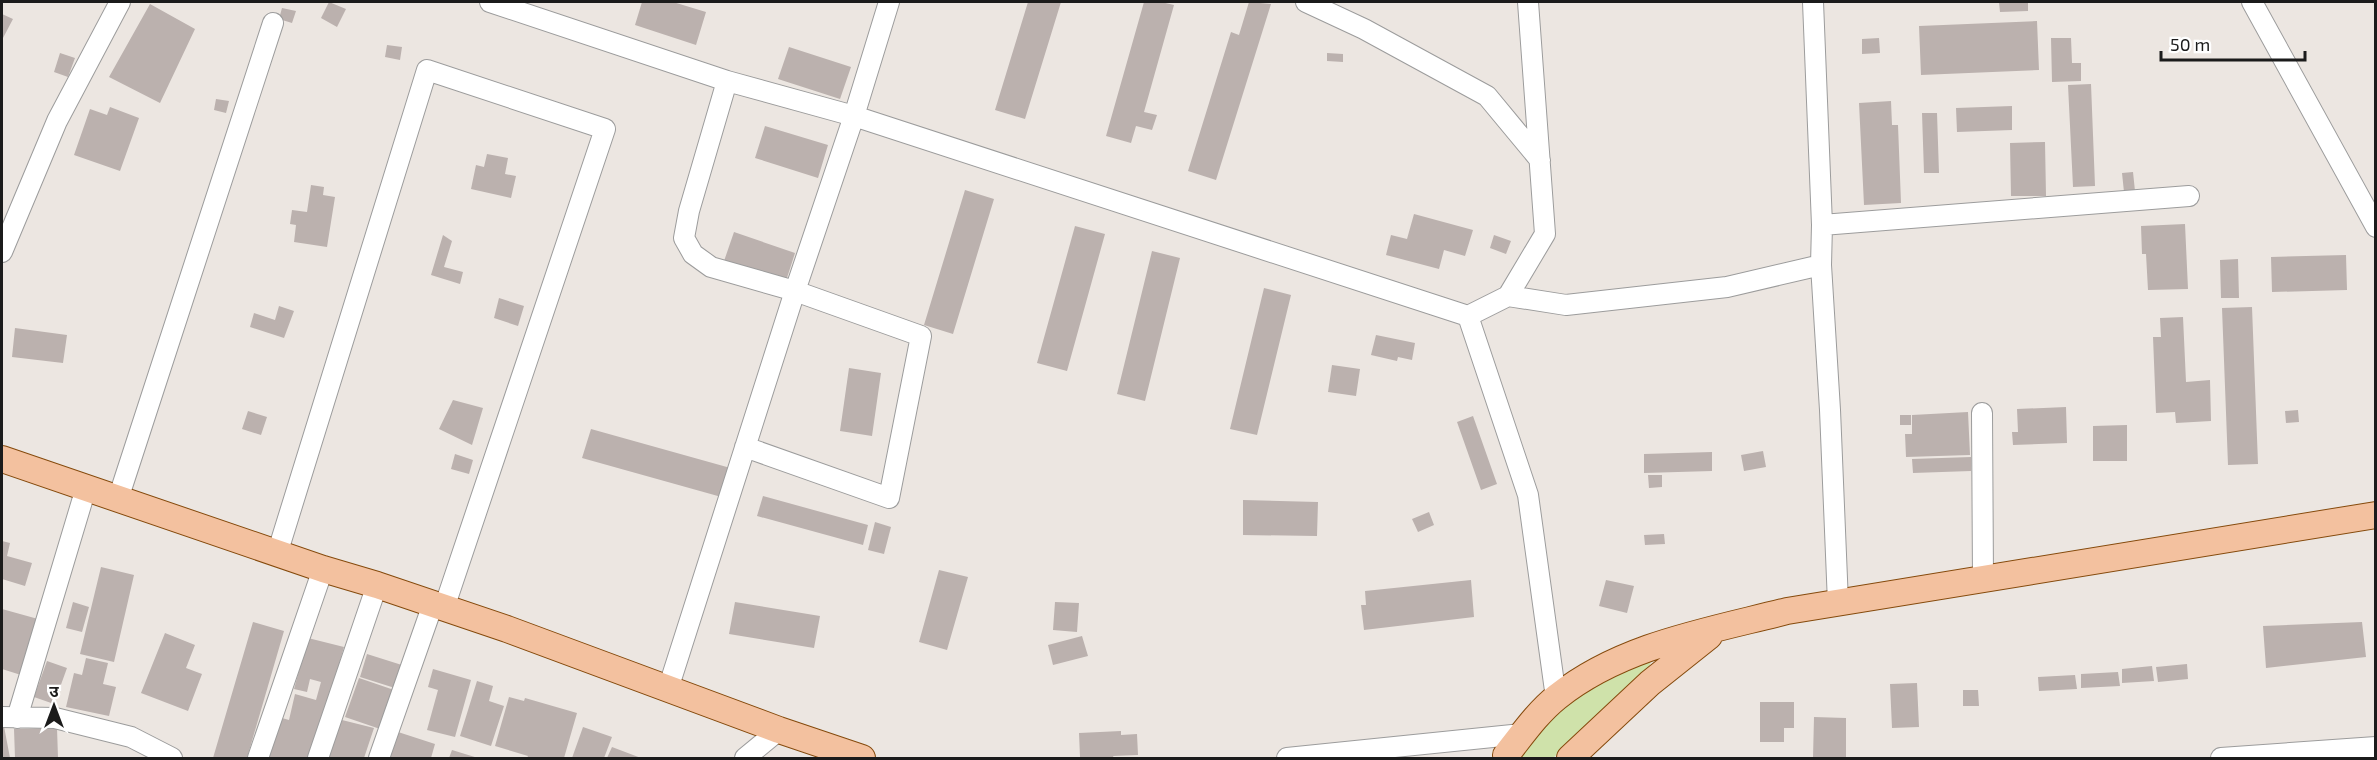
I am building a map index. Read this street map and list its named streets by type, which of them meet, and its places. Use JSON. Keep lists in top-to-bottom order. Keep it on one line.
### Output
{"scale_bar":"50 m","north":"top"}
